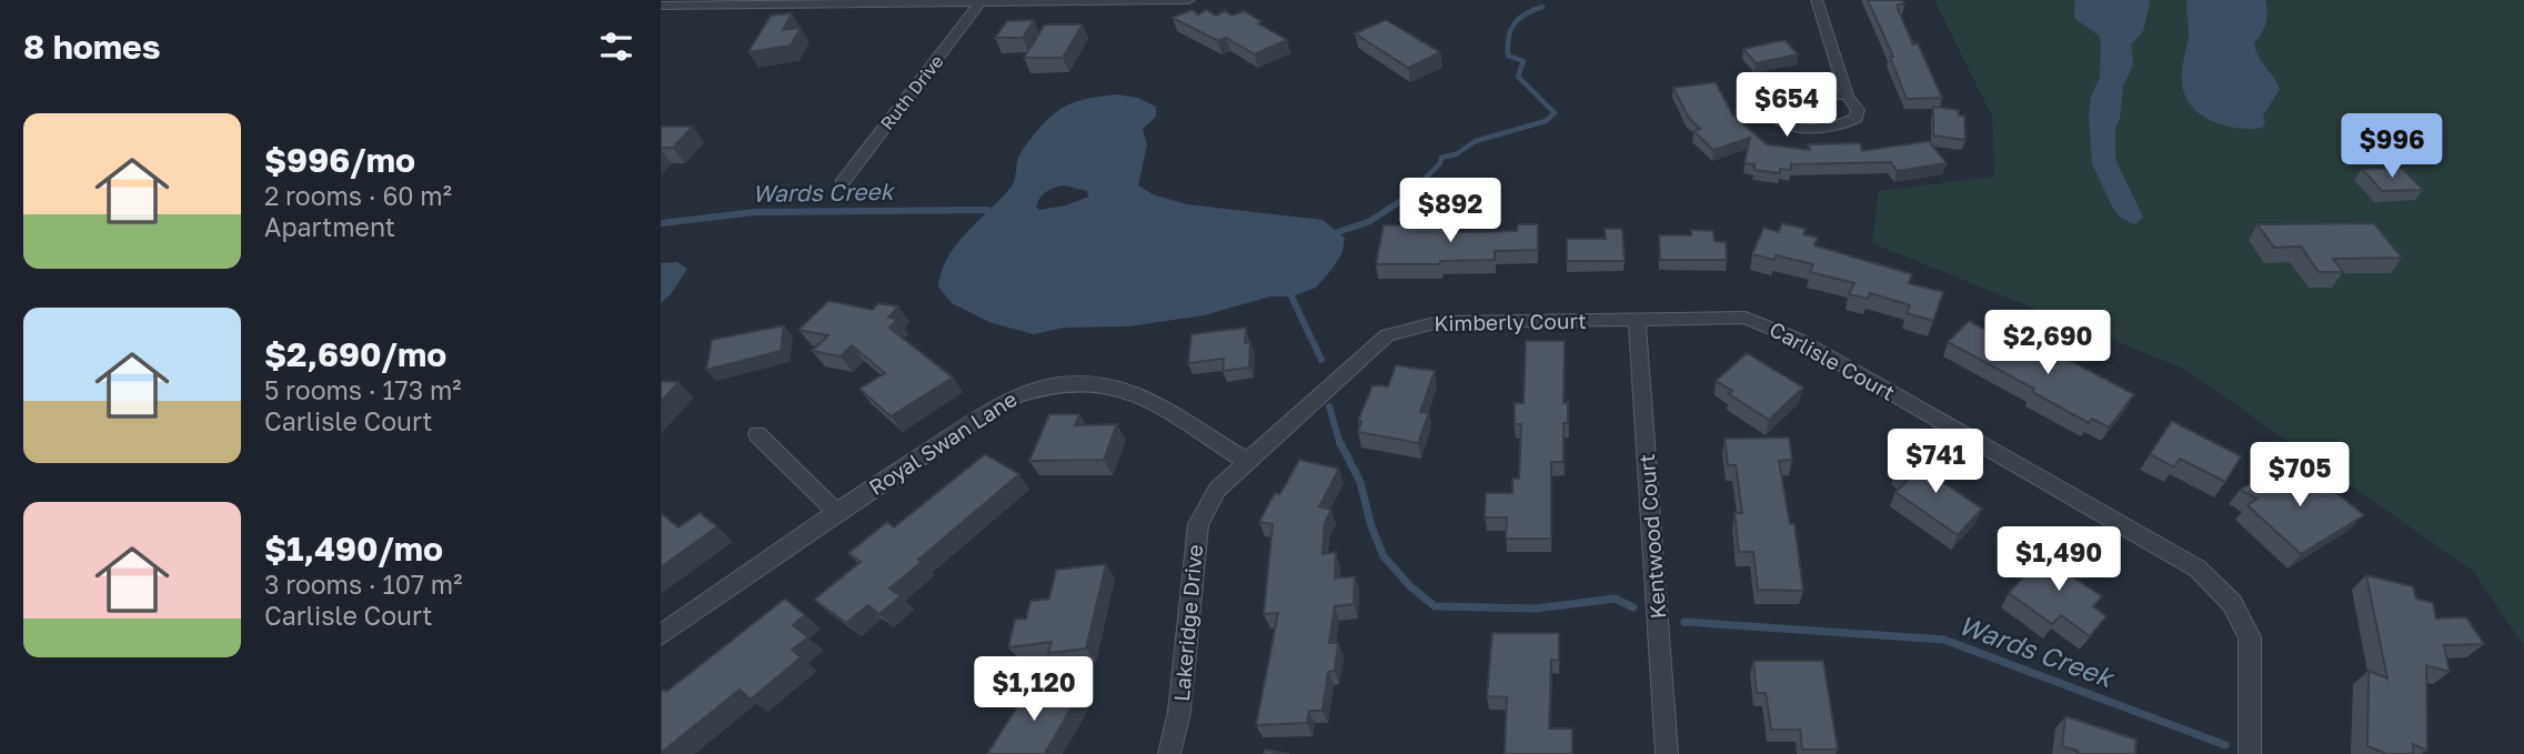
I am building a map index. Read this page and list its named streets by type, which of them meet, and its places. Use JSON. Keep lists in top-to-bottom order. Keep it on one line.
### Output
{"streets":{"street":["Ruth Drive","Kimberly Court","Carlisle Court","Royal Swan Lane","Kentwood Court","Lakeridge Drive"]},"crossings":[["Kimberly Court","Carlisle Court"],["Kimberly Court","Royal Swan Lane"],["Kimberly Court","Kentwood Court"],["Kimberly Court","Lakeridge Drive"],["Carlisle Court","Kentwood Court"],["Royal Swan Lane","Lakeridge Drive"]],"water":["Wards Creek"],"page":{"heading":"8 homes","price":["$654","$996","$892","$2,690","$741","$705","$1,490","$1,120"],"list":[{"name":"$996/mo","note":"2 rooms · 60 m² · Apartment"},{"name":"$2,690/mo","note":"5 rooms · 173 m² · Carlisle Court"},{"name":"$1,490/mo","note":"3 rooms · 107 m² · Carlisle Court"}]}}
